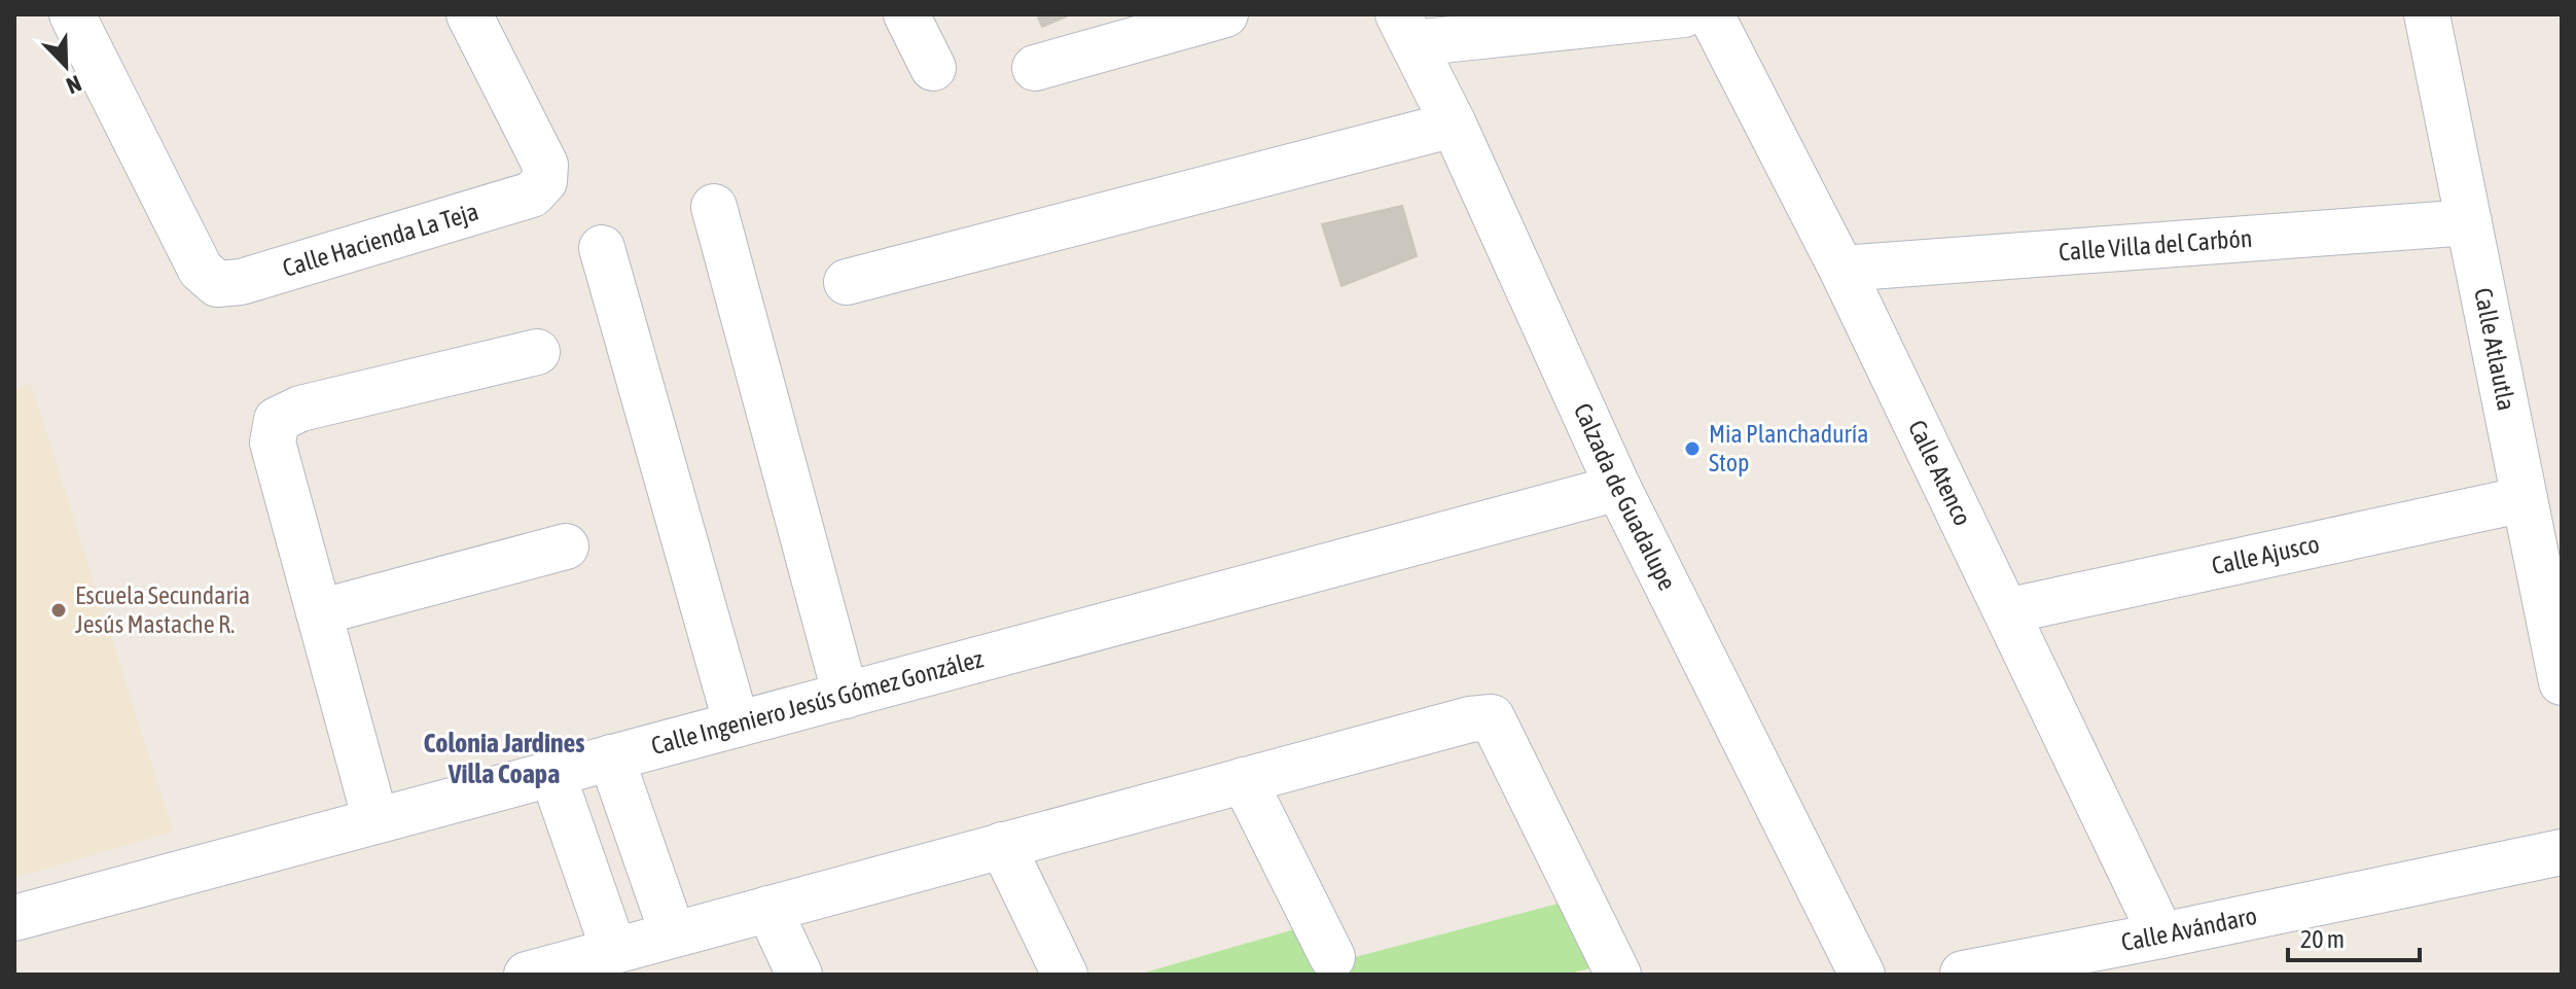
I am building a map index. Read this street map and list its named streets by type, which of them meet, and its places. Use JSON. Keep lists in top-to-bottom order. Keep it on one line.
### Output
{"streets":{"street":["Calle Hacienda La Teja","Calle Villa del Carbón","Calle Atlautla","Calle Atenco","Calzada de Guadalupe","Calle Ajusco","Calle Ingeniero Jesús Gómez González","Calle Avándaro"]},"crossings":[["Calle Villa del Carbón","Calle Atlautla"],["Calle Villa del Carbón","Calle Atenco"],["Calle Atlautla","Calle Ajusco"],["Calle Atenco","Calle Ajusco"],["Calle Atenco","Calle Avándaro"],["Calzada de Guadalupe","Calle Ingeniero Jesús Gómez González"]],"districts":["Colonia Jardines Villa Coapa"],"places":["Mia Planchaduría Stop","Escuela Secundaria Jesús Mastache R."],"scale_bar":"20 m","north":"bottom right"}
